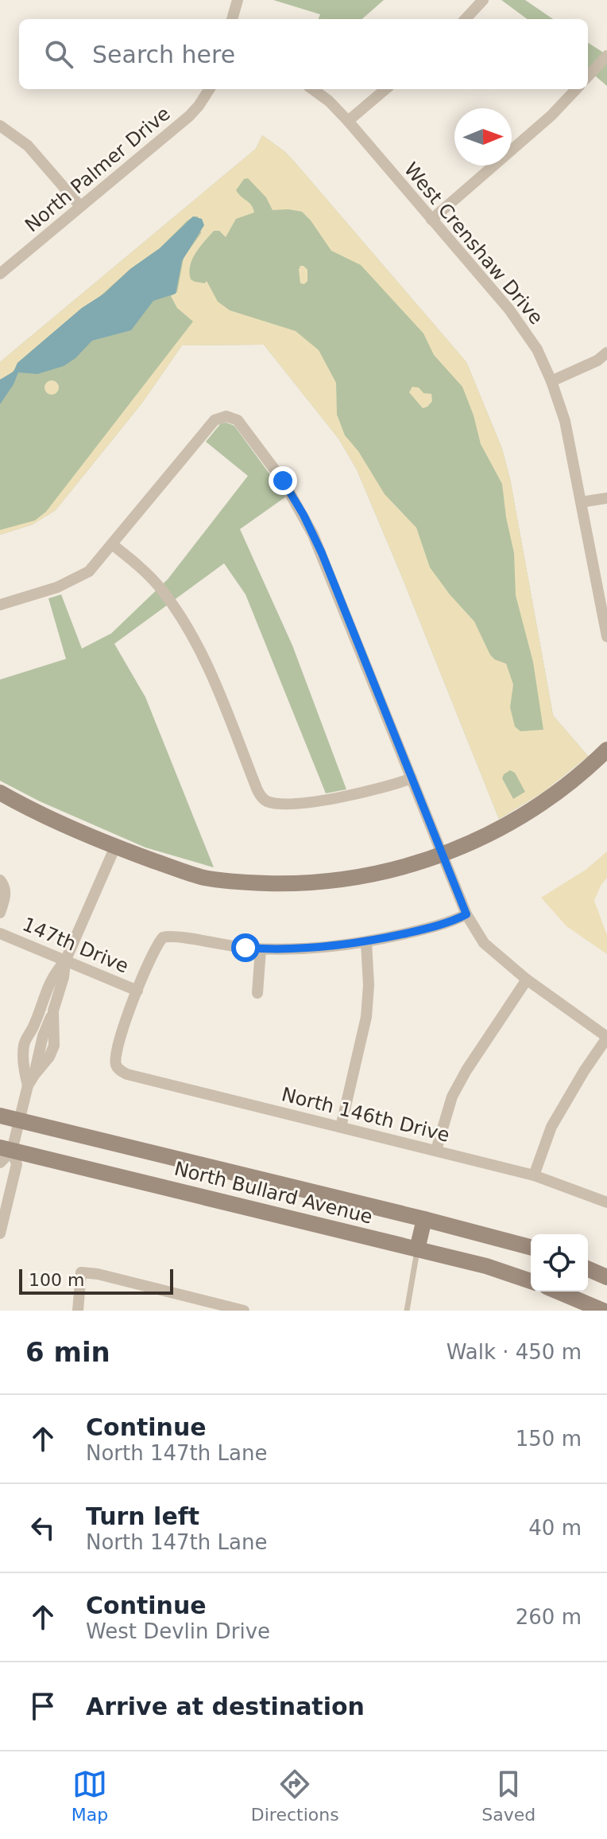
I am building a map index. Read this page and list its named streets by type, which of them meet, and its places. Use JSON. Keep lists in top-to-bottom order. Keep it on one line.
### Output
{"streets":{"main road":["North Bullard Avenue"],"street":["North Palmer Drive","West Crenshaw Drive","147th Drive","North 146th Drive"]},"crossings":[["147th Drive","North 146th Drive"]],"scale_bar":"100 m","north":"right","page":{"search":"Search here","scale":"100 m","heading":["6 min","Walk · 450 m"],"list":[["Continue","North 147th Lane","150 m"],["Turn left","North 147th Lane","40 m"],["Continue","West Devlin Drive","260 m"],"Arrive at destination"],"nav":["Map","Directions","Saved"]}}
